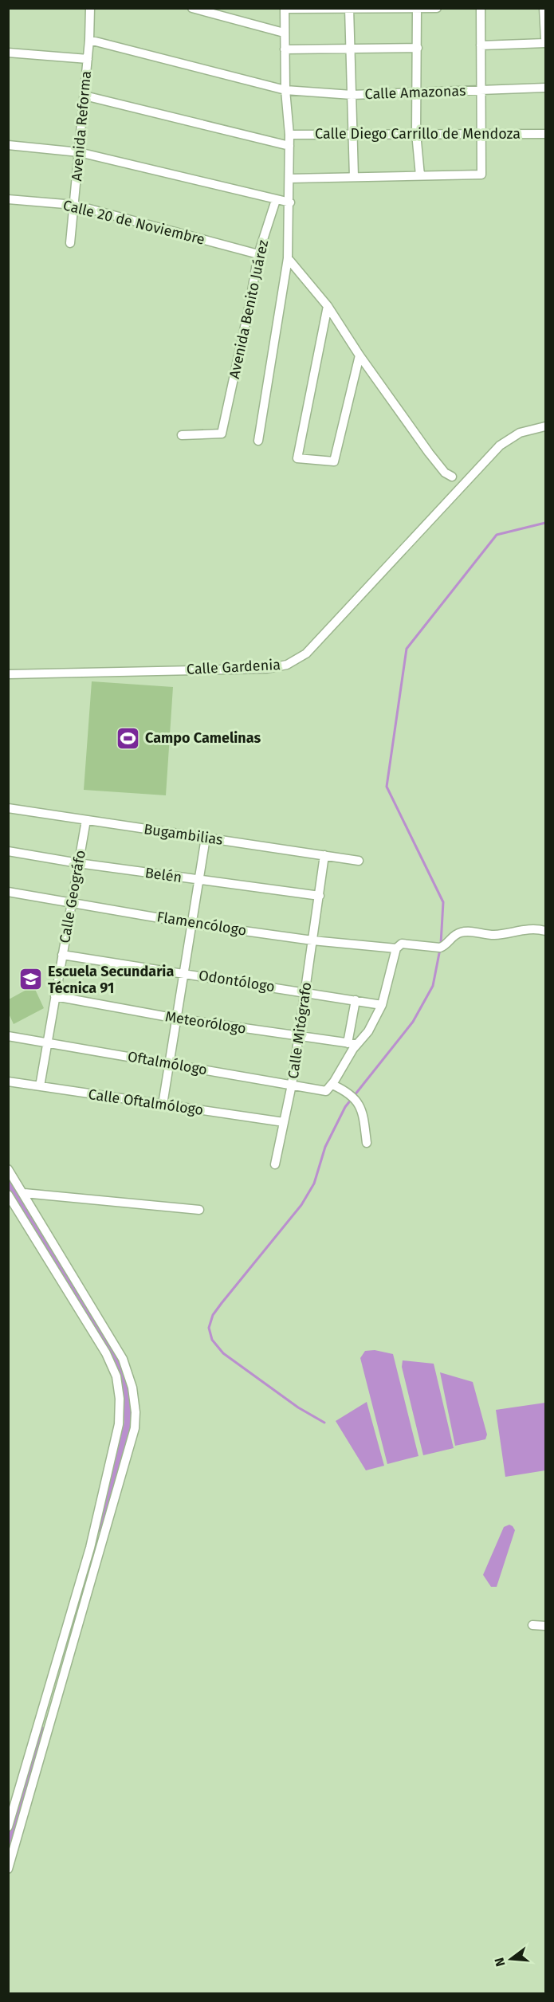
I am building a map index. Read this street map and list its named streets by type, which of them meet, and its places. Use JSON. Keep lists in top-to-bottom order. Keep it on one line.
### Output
{"streets":{"street":["Calle Amazonas","Avenida Reforma","Calle Diego Carrillo de Mendoza","Calle 20 de Noviembre","Avenida Benito Juárez","Calle Gardenia","Bugambilias","Belén","Calle Geográfo","Flamencólogo","Odontólogo","Meteorólogo","Calle Mitógrafo","Oftalmólogo","Calle Oftalmólogo"]},"crossings":[["Calle Amazonas","Avenida Reforma"],["Calle Amazonas","Avenida Benito Juárez"],["Avenida Reforma","Calle 20 de Noviembre"],["Calle Diego Carrillo de Mendoza","Avenida Benito Juárez"],["Calle 20 de Noviembre","Avenida Benito Juárez"],["Bugambilias","Calle Geográfo"],["Bugambilias","Calle Mitógrafo"],["Belén","Calle Geográfo"],["Belén","Calle Mitógrafo"],["Calle Geográfo","Flamencólogo"],["Calle Geográfo","Odontólogo"],["Calle Geográfo","Meteorólogo"],["Calle Geográfo","Oftalmólogo"],["Calle Geográfo","Calle Oftalmólogo"],["Flamencólogo","Calle Mitógrafo"],["Odontólogo","Calle Mitógrafo"],["Meteorólogo","Calle Mitógrafo"],["Calle Mitógrafo","Oftalmólogo"],["Calle Mitógrafo","Calle Oftalmólogo"]],"places":{"sports":["Campo Camelinas"],"school or university":["Escuela Secundaria Técnica 91"]},"north":"left"}
